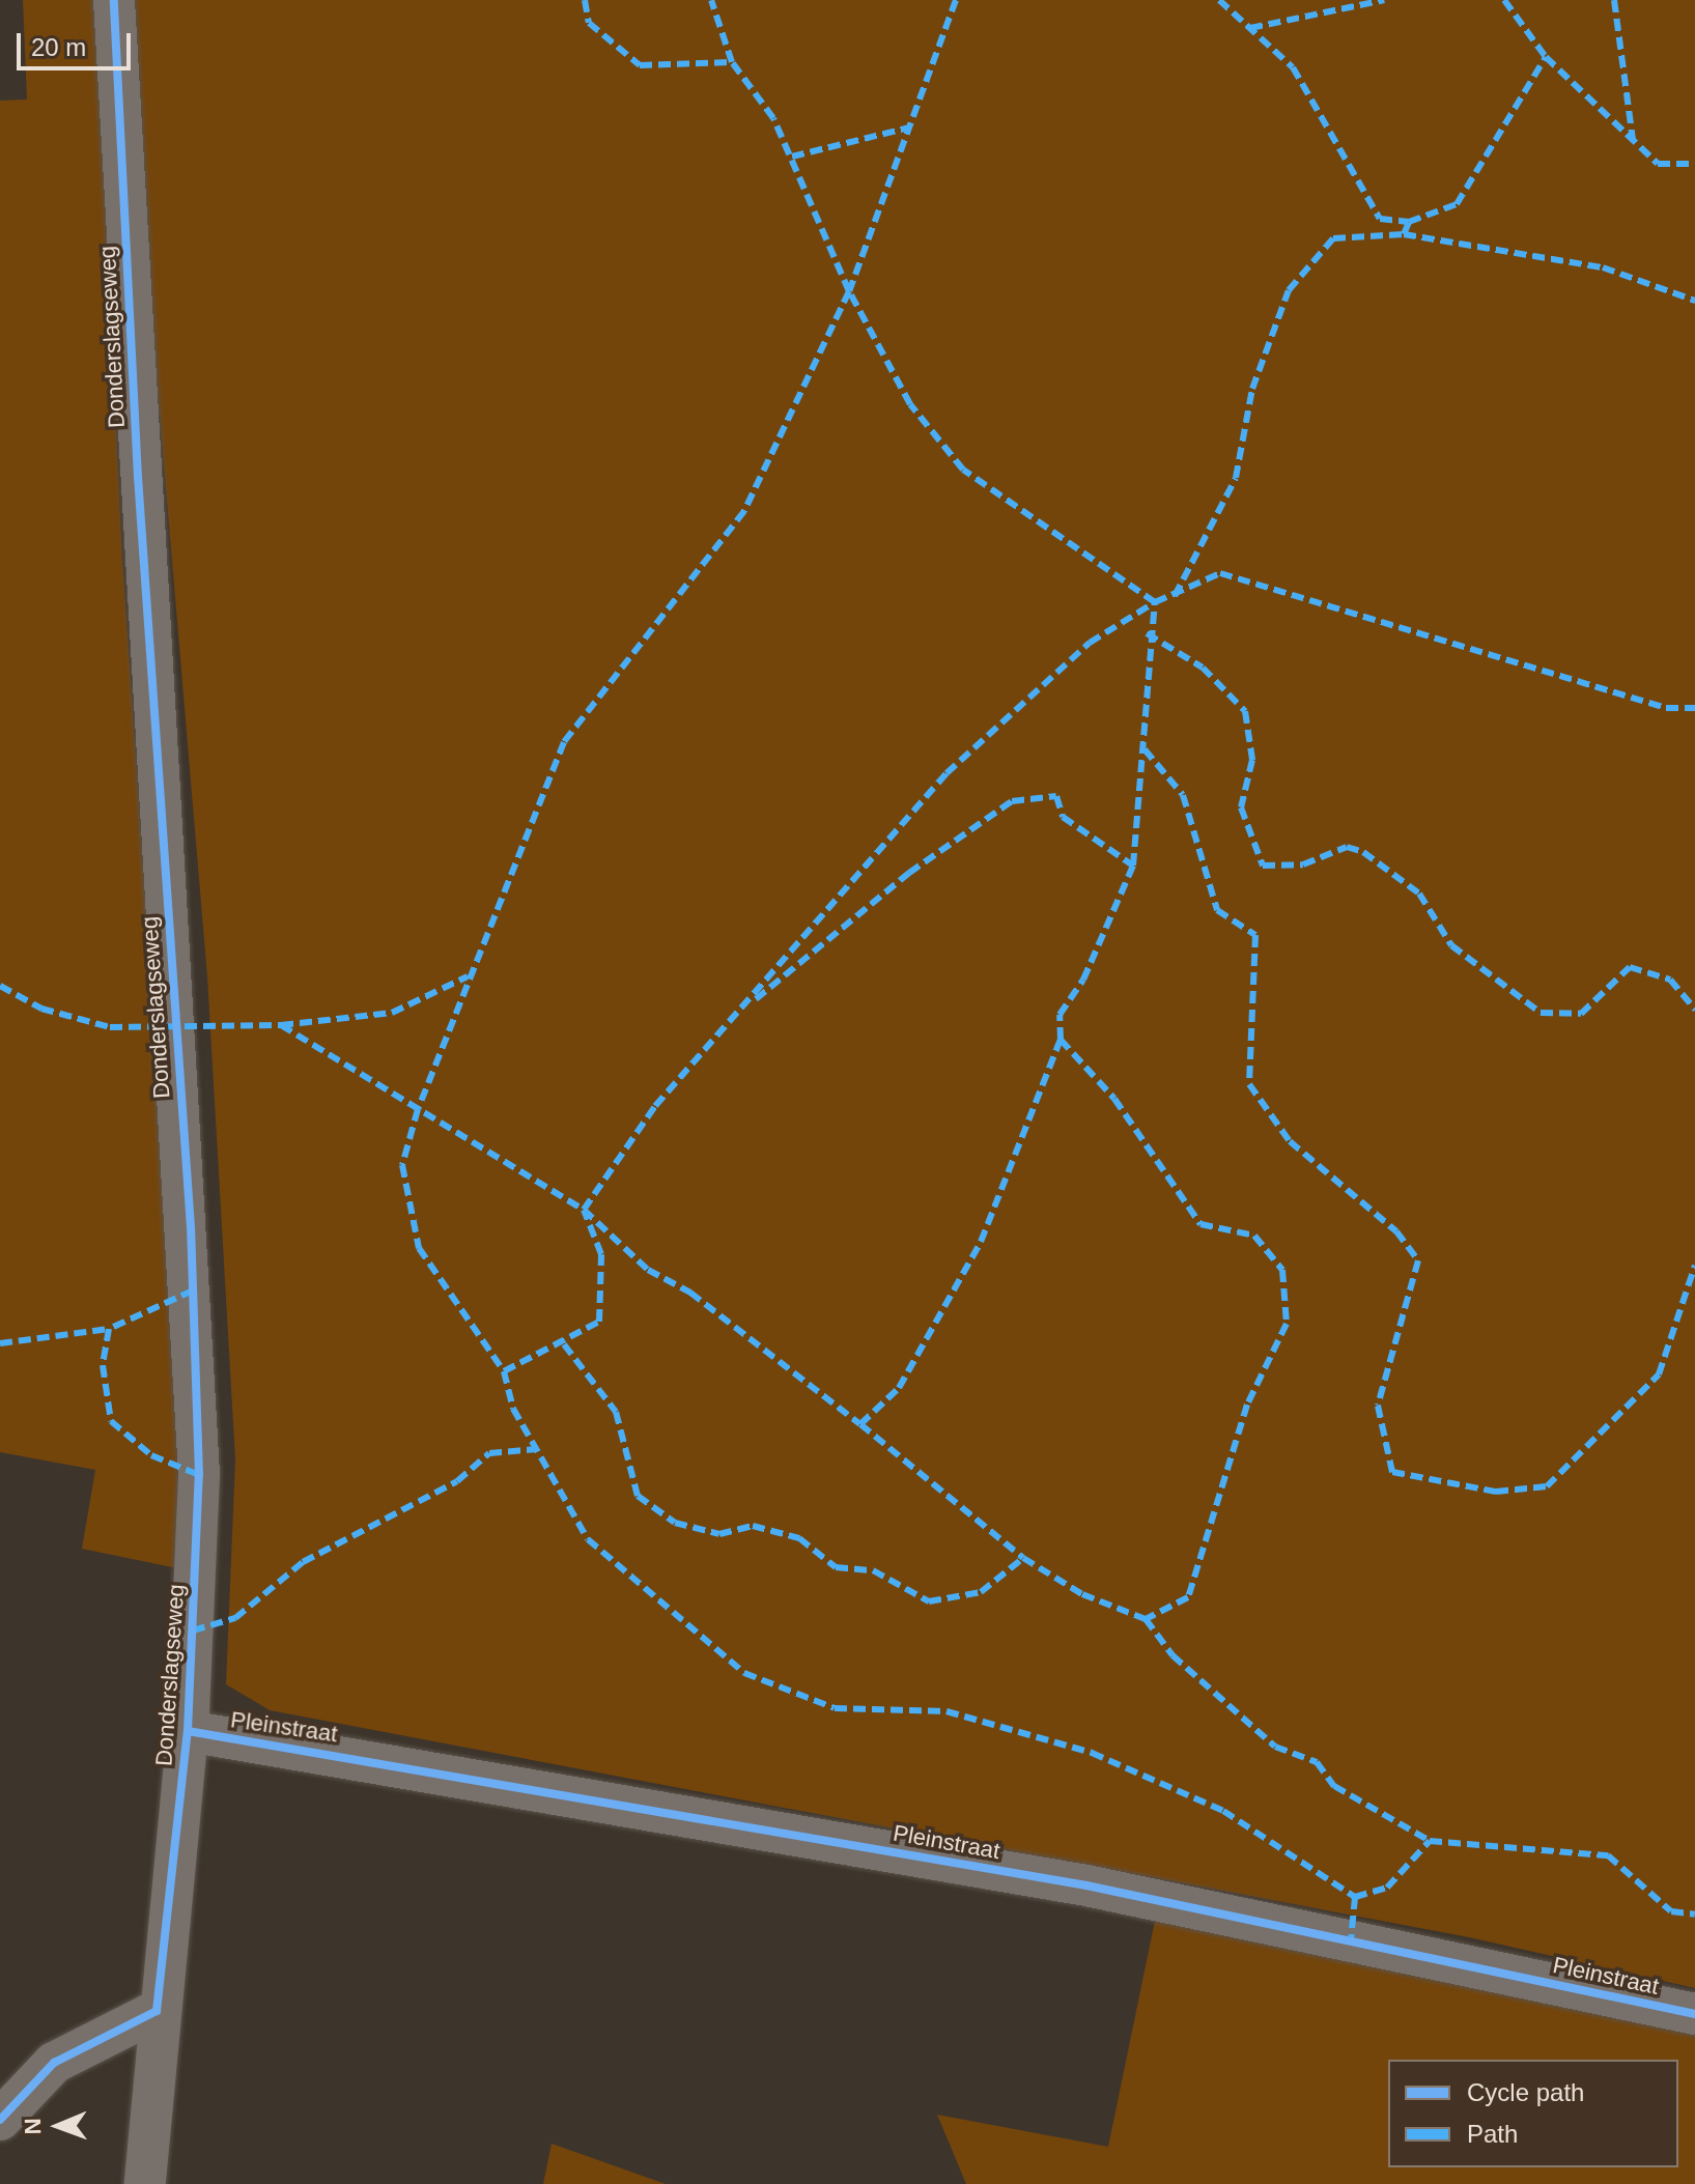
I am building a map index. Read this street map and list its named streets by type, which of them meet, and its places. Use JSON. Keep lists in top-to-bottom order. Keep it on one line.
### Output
{"streets":{"street":["Donderslagseweg","Pleinstraat"]},"crossings":[["Donderslagseweg","Pleinstraat"]],"legend":["Cycle path","Path"],"scale_bar":"20 m","north":"left"}
